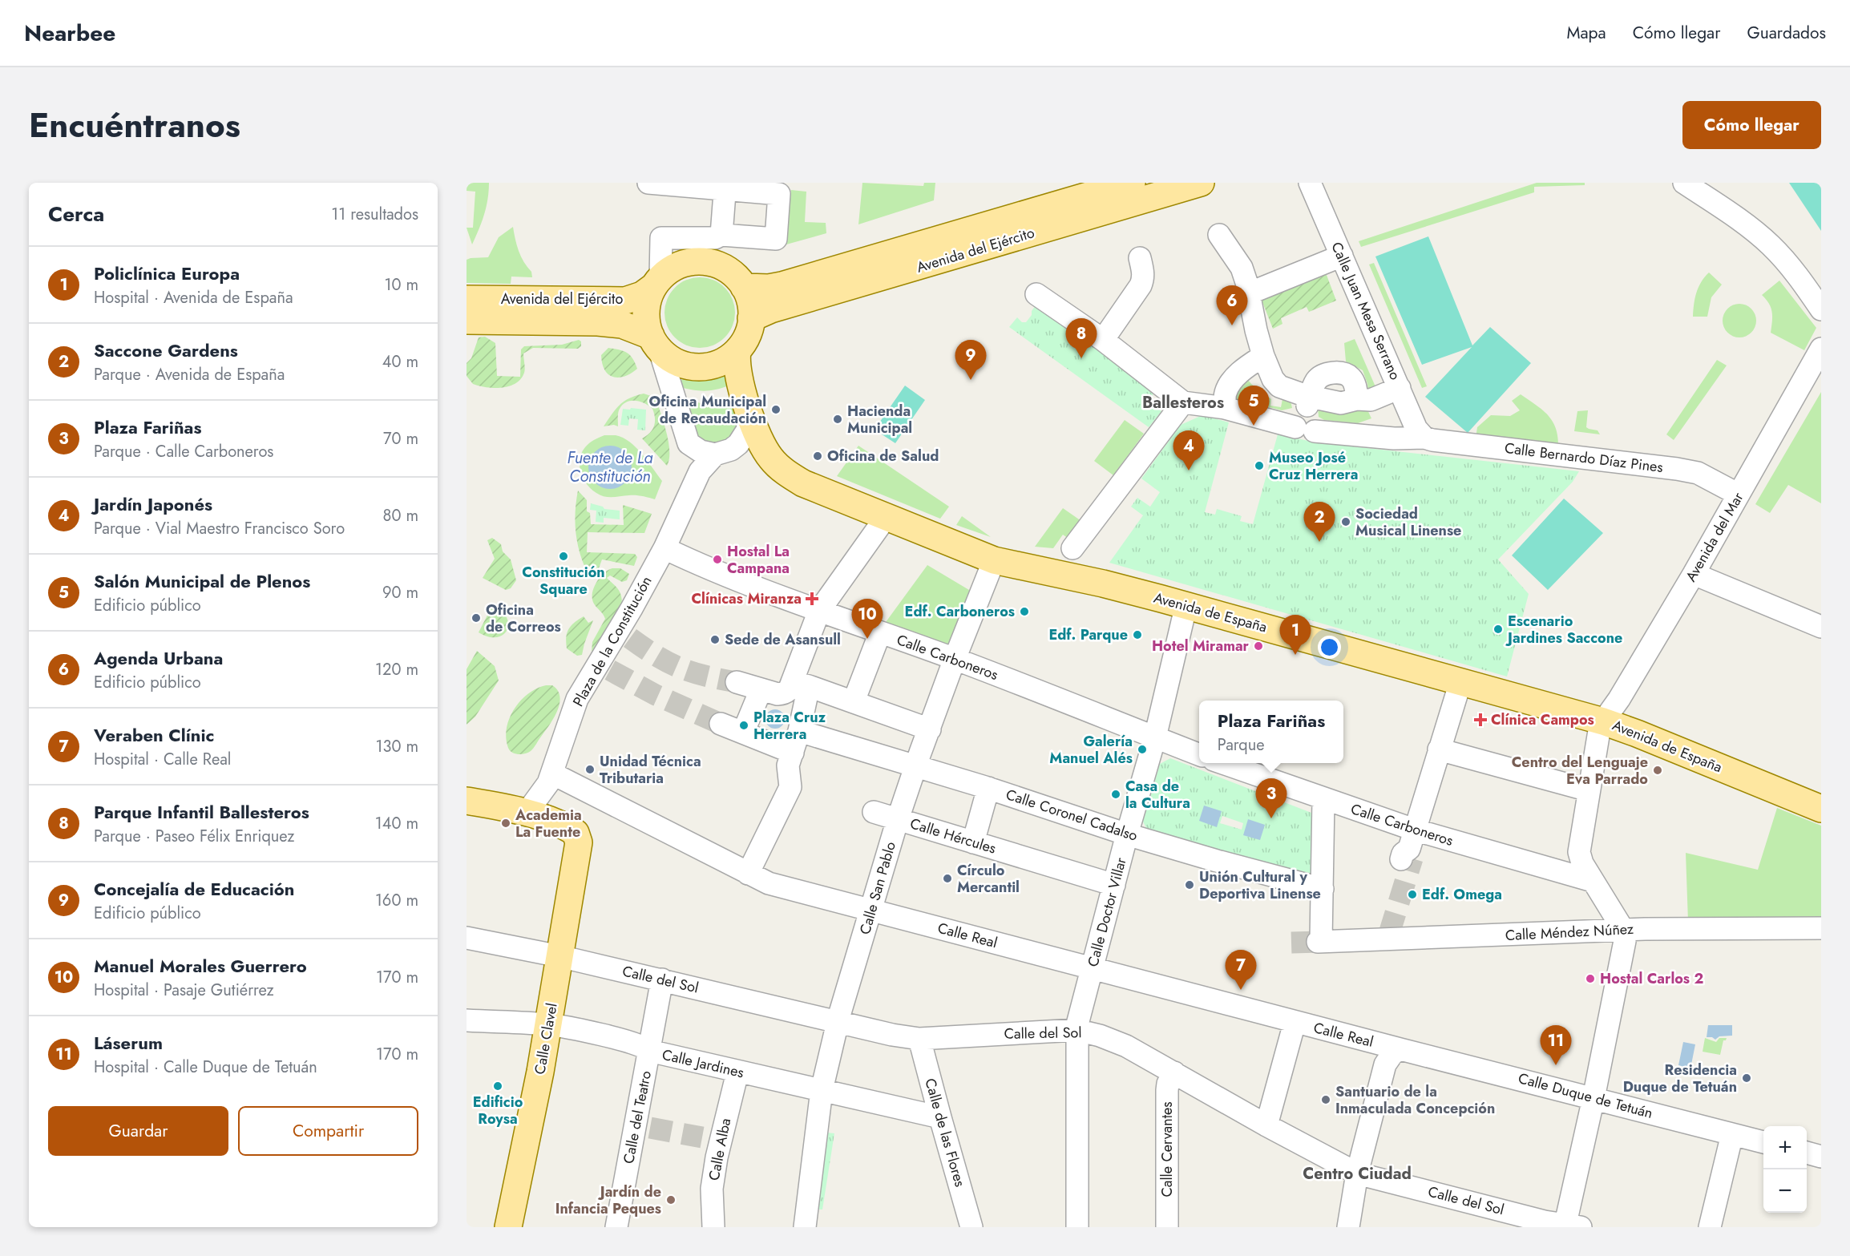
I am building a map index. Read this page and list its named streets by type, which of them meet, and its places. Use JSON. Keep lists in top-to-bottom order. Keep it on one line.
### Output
{"streets":{"main road":["Avenida del Ejército","Avenida de España","Calle Clavel"],"street":["Calle Juan Mesa Serrano","Calle Bernardo Díaz Pines","Avenida del Mar","Plaza de la Constitución","Calle Carboneros","Calle Coronel Cadalso","Calle Hércules","Calle San Pablo","Calle Doctor Villar","Calle Méndez Núñez","Calle Real","Calle del Sol","Calle Jardines","Calle Duque de Tetuán","Calle del Teatro","Calle de las Flores","Calle Alba","Calle Cervantes"]},"crossings":[["Avenida del Ejército","Avenida de España"],["Calle Juan Mesa Serrano","Calle Bernardo Díaz Pines"],["Calle Bernardo Díaz Pines","Avenida del Mar"],["Avenida del Mar","Avenida de España"],["Avenida de España","Calle San Pablo"],["Avenida de España","Calle Doctor Villar"],["Plaza de la Constitución","Calle Carboneros"],["Plaza de la Constitución","Calle Real"],["Plaza de la Constitución","Calle Clavel"],["Calle Carboneros","Calle San Pablo"],["Calle Carboneros","Calle Doctor Villar"],["Calle Coronel Cadalso","Calle San Pablo"],["Calle Coronel Cadalso","Calle Doctor Villar"],["Calle Coronel Cadalso","Calle Méndez Núñez"],["Calle Hércules","Calle San Pablo"],["Calle Hércules","Calle Doctor Villar"],["Calle San Pablo","Calle Real"],["Calle San Pablo","Calle del Sol"],["Calle San Pablo","Calle Jardines"],["Calle Doctor Villar","Calle Real"],["Calle Doctor Villar","Calle del Sol"],["Calle Real","Calle Duque de Tetuán"],["Calle del Sol","Calle Clavel"],["Calle del Sol","Calle del Teatro"],["Calle del Sol","Calle de las Flores"],["Calle del Sol","Calle Cervantes"],["Calle Clavel","Calle Jardines"],["Calle Jardines","Calle del Teatro"],["Calle Jardines","Calle de las Flores"],["Calle Jardines","Calle Alba"]],"districts":["Ballesteros","Centro Ciudad"],"water":["Fuente de La Constitución"],"places":{"other":["Oficina Municipal de Recaudación","Hacienda Municipal","Oficina de Salud","Museo José Cruz Herrera","Sociedad Musical Linense","Constitución Square","Hostal La Campana","Edf. Carboneros","Oficina de Correos","Escenario Jardines Saccone","Edf. Parque","Sede de Asansull","Hotel Miramar","Plaza Cruz Herrera","Galería Manuel Alés","Unidad Técnica Tributaria","Centro del Lenguaje Eva Parrado","Casa de la Cultura","Academia La Fuente","Círculo Mercantil","Unión Cultural y Deportiva Linense","Edf. Omega","Hostal Carlos 2","Residencia Duque de Tetuán","Edificio Roysa","Santuario de la Inmaculada Concepción","Jardín de Infancia Peques"],"health":["Clínicas Miranza","Clínica Campos"]},"page":{"header":"Nearbee","nav":["Mapa","Cómo llegar","Guardados"],"title":"Encuéntranos","buttons":["Cómo llegar",["Guardar","Compartir"]],"heading":["Cerca","11 resultados"],"list":[{"mark":"1","name":"Policlínica Europa","note":"Hospital · Avenida de España","value":"10 m"},{"mark":"2","name":"Saccone Gardens","note":"Parque · Avenida de España","value":"40 m"},{"mark":"3","name":"Plaza Fariñas","note":"Parque · Calle Carboneros","value":"70 m"},{"mark":"4","name":"Jardín Japonés","note":"Parque · Vial Maestro Francisco Soro","value":"80 m"},{"mark":"5","name":"Salón Municipal de Plenos","note":"Edificio público","value":"90 m"},{"mark":"6","name":"Agenda Urbana","note":"Edificio público","value":"120 m"},{"mark":"7","name":"Veraben Clínic","note":"Hospital · Calle Real","value":"130 m"},{"mark":"8","name":"Parque Infantil Ballesteros","note":"Parque · Paseo Félix Enriquez","value":"140 m"},{"mark":"9","name":"Concejalía de Educación","note":"Edificio público","value":"160 m"},{"mark":"10","name":"Manuel Morales Guerrero","note":"Hospital · Pasaje Gutiérrez","value":"170 m"},{"mark":"11","name":"Láserum","note":"Hospital · Calle Duque de Tetuán","value":"170 m"}],"pins":["6","8","9","5","4","2","10","1","3","7","11"],"popup":["Plaza Fariñas","Parque"],"map_buttons":["+","−"]}}
